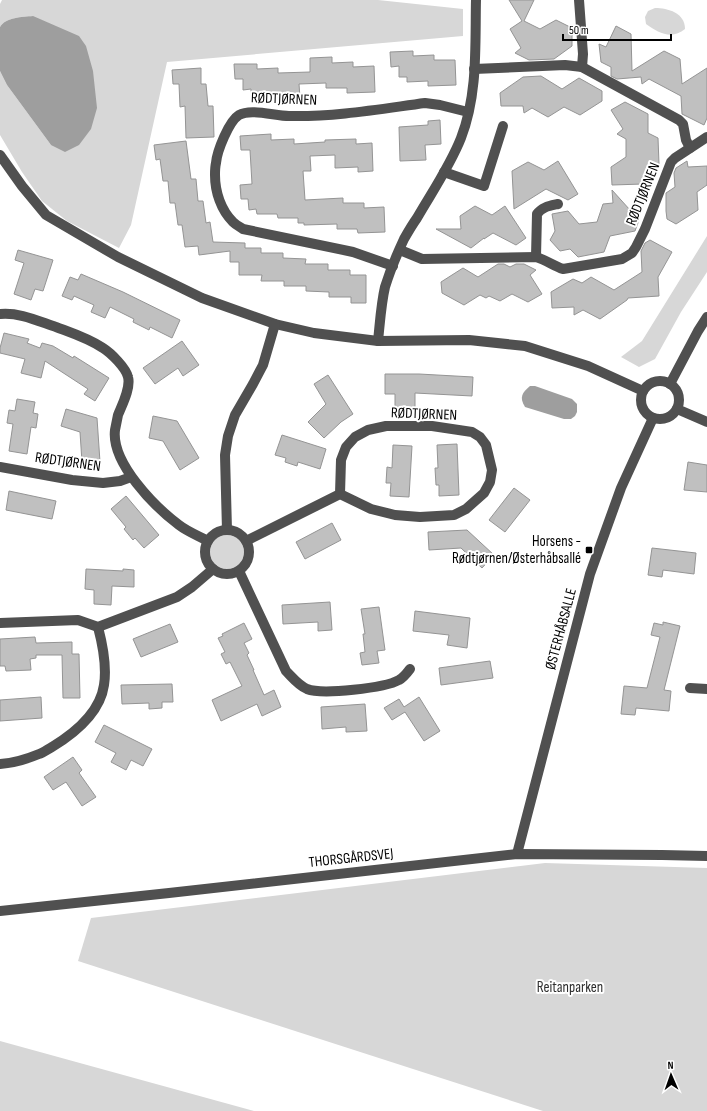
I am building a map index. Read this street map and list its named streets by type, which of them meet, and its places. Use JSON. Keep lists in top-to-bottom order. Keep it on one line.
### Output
{"streets":{"street":["RØDTJØRNEN","ØSTERHÅBSALLE","THORSGÅRDSVEJ"]},"crossings":[["ØSTERHÅBSALLE","THORSGÅRDSVEJ"]],"parks":["Reitanparken"],"places":{"transit":["Horsens - Rødtjørnen/Østerhåbsallé"]},"scale_bar":"50 m","north":"top"}
